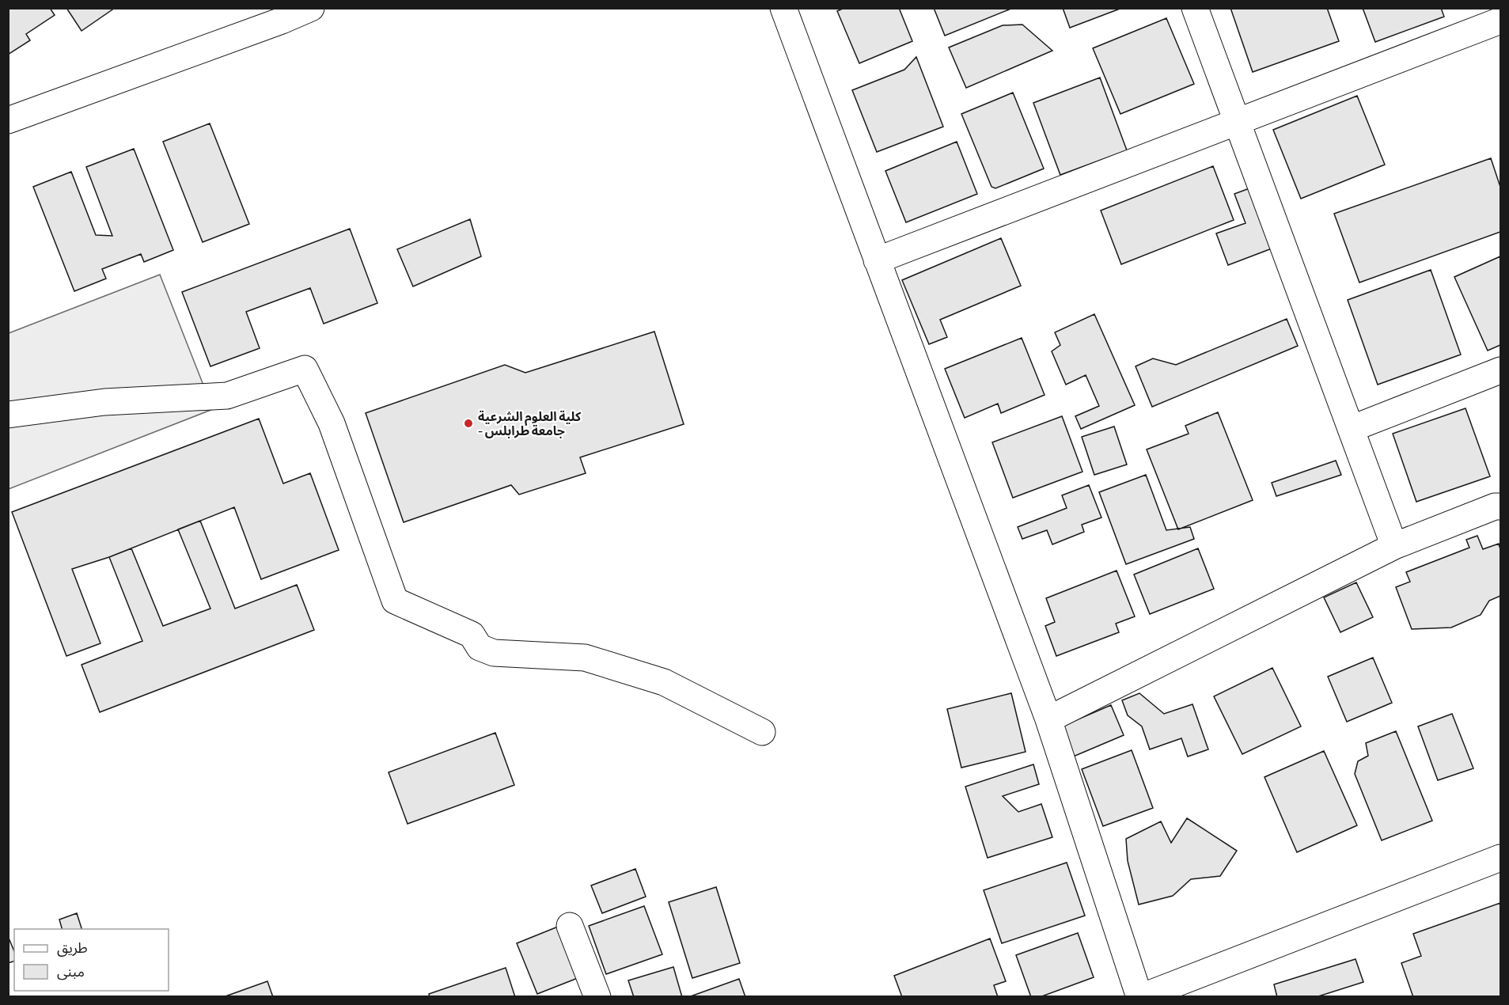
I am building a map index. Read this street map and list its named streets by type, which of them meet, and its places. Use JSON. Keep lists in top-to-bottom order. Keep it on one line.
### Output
{"places":["كلية العلوم الشرعية - جامعة طرابلس"],"legend":["طريق","مبنى"]}
